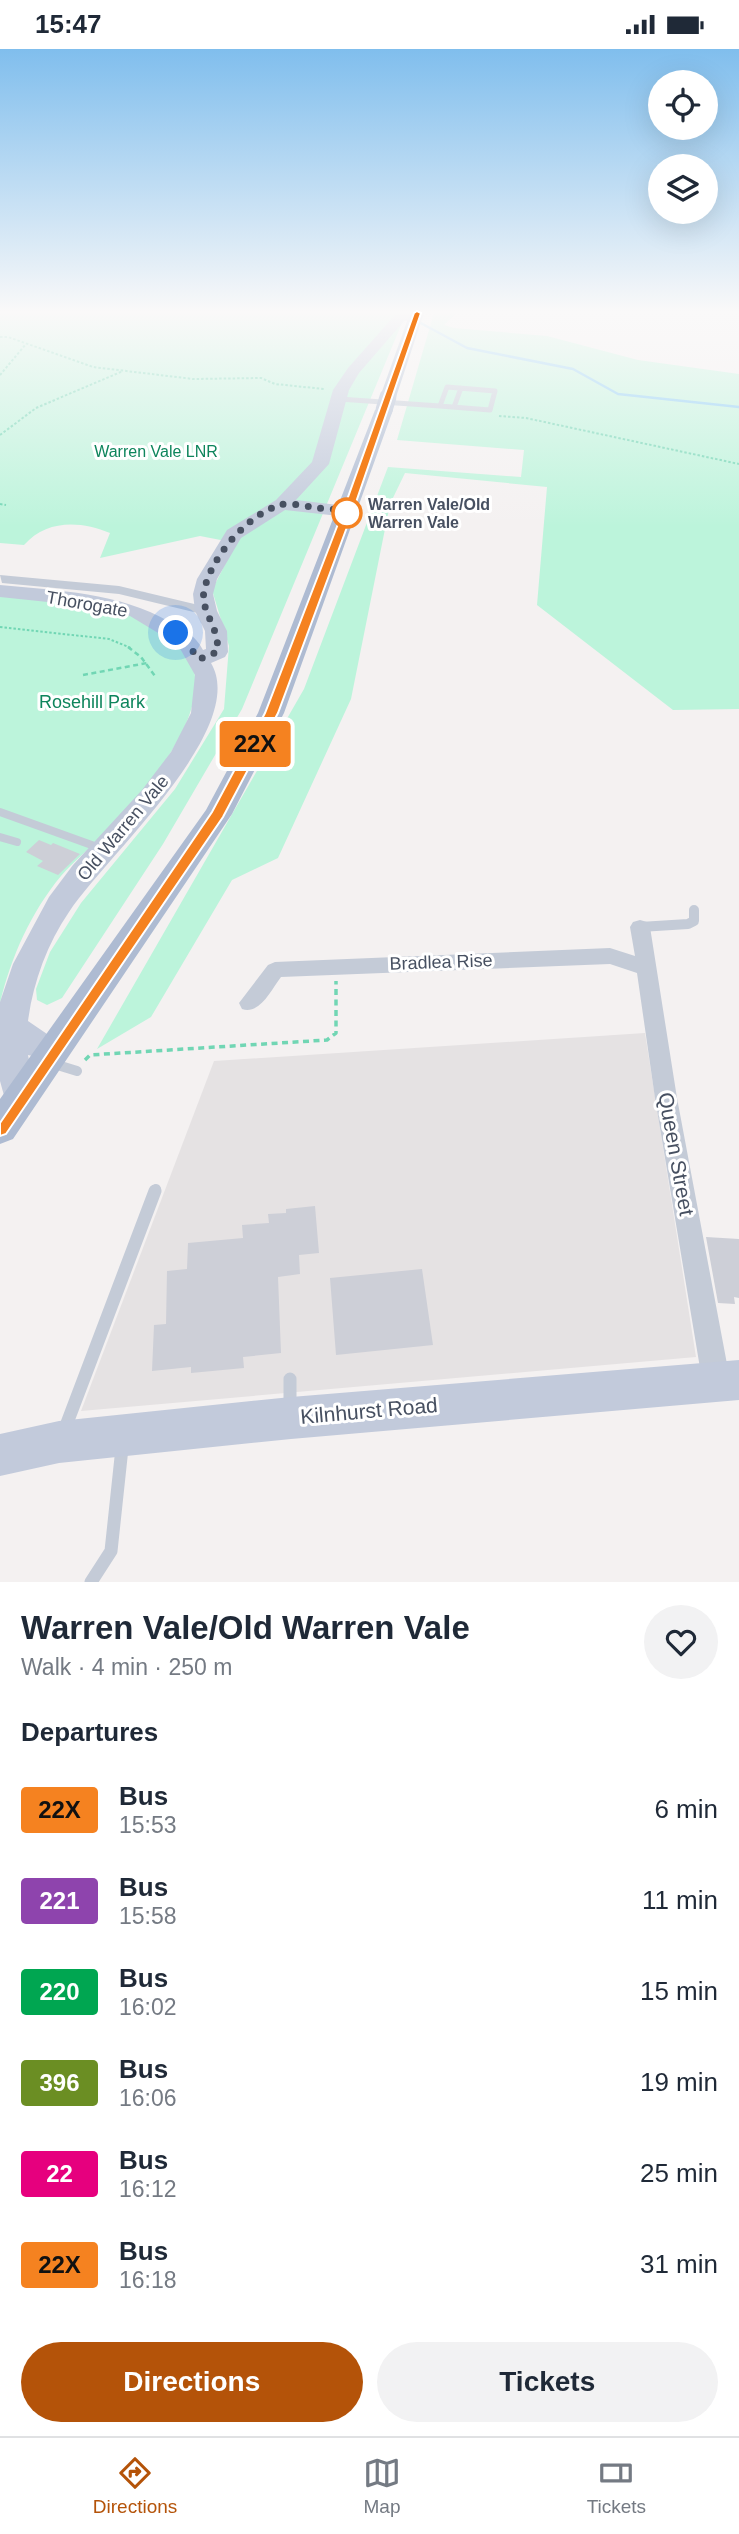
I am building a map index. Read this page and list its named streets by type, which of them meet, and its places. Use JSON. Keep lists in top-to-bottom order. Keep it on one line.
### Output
{"streets":{"street":["Thorogate","Old Warren Vale","Bradlea Rise","Queen Street","Kilnhurst Road"]},"crossings":[["Thorogate","Old Warren Vale"],["Bradlea Rise","Queen Street"],["Queen Street","Kilnhurst Road"]],"parks":["Warren Vale LNR","Rosehill Park"],"places":["Warren Vale/Old Warren Vale"],"lines":["bus line 22X"],"page":{"status":"15:47","on_map":"22X","heading":[["Warren Vale/Old Warren Vale","Walk · 4 min · 250 m"],"Departures"],"list":[{"mark":"22X","name":"Bus","note":"15:53","value":"6 min"},{"mark":"221","name":"Bus","note":"15:58","value":"11 min"},{"mark":"220","name":"Bus","note":"16:02","value":"15 min"},{"mark":"396","name":"Bus","note":"16:06","value":"19 min"},{"mark":"22","name":"Bus","note":"16:12","value":"25 min"},{"mark":"22X","name":"Bus","note":"16:18","value":"31 min"}],"buttons":["Directions","Tickets"],"tabs":["Directions","Map","Tickets"]}}
